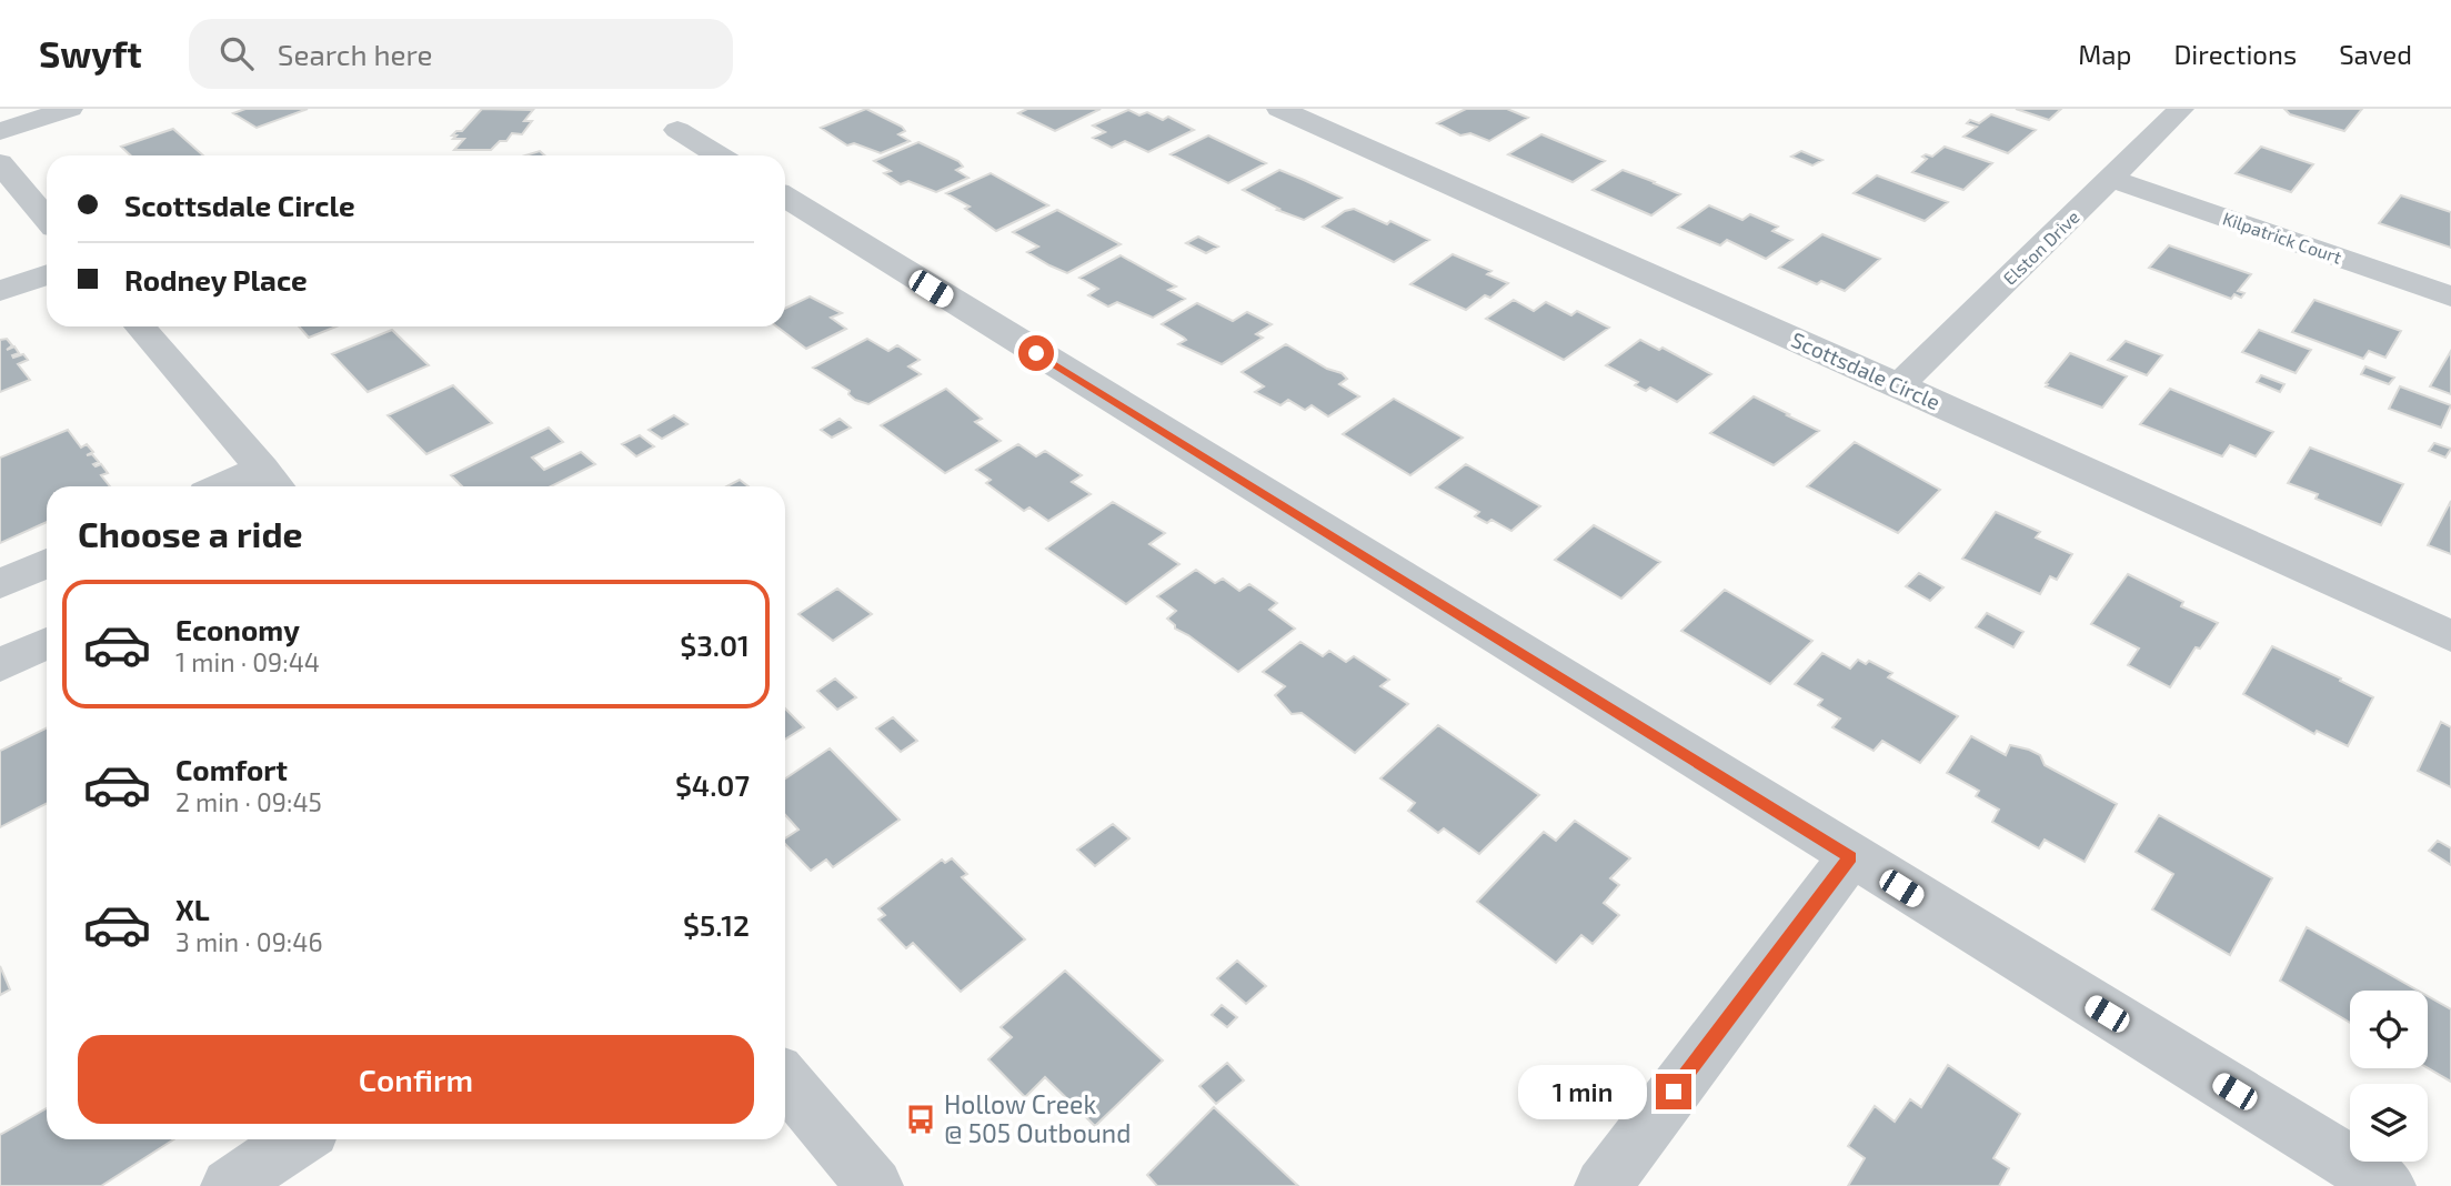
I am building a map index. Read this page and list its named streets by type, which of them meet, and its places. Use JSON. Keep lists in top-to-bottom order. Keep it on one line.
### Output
{"streets":{"street":["Kilpatrick Court","Elston Drive","Scottsdale Circle"]},"crossings":[["Kilpatrick Court","Elston Drive"],["Elston Drive","Scottsdale Circle"]],"places":{"bus stop":["Hollow Creek @ 505 Outbound"]},"page":{"header":"Swyft","search":"Search here","nav":["Map","Directions","Saved"],"banner":["Scottsdale Circle","Rodney Place"],"heading":"Choose a ride","list":[{"name":"Economy","note":"1 min · 09:44","value":"$3.01"},{"name":"Comfort","note":"2 min · 09:45","value":"$4.07"},{"name":"XL","note":"3 min · 09:46","value":"$5.12"}],"buttons":"Confirm","bubble":"1 min"}}
